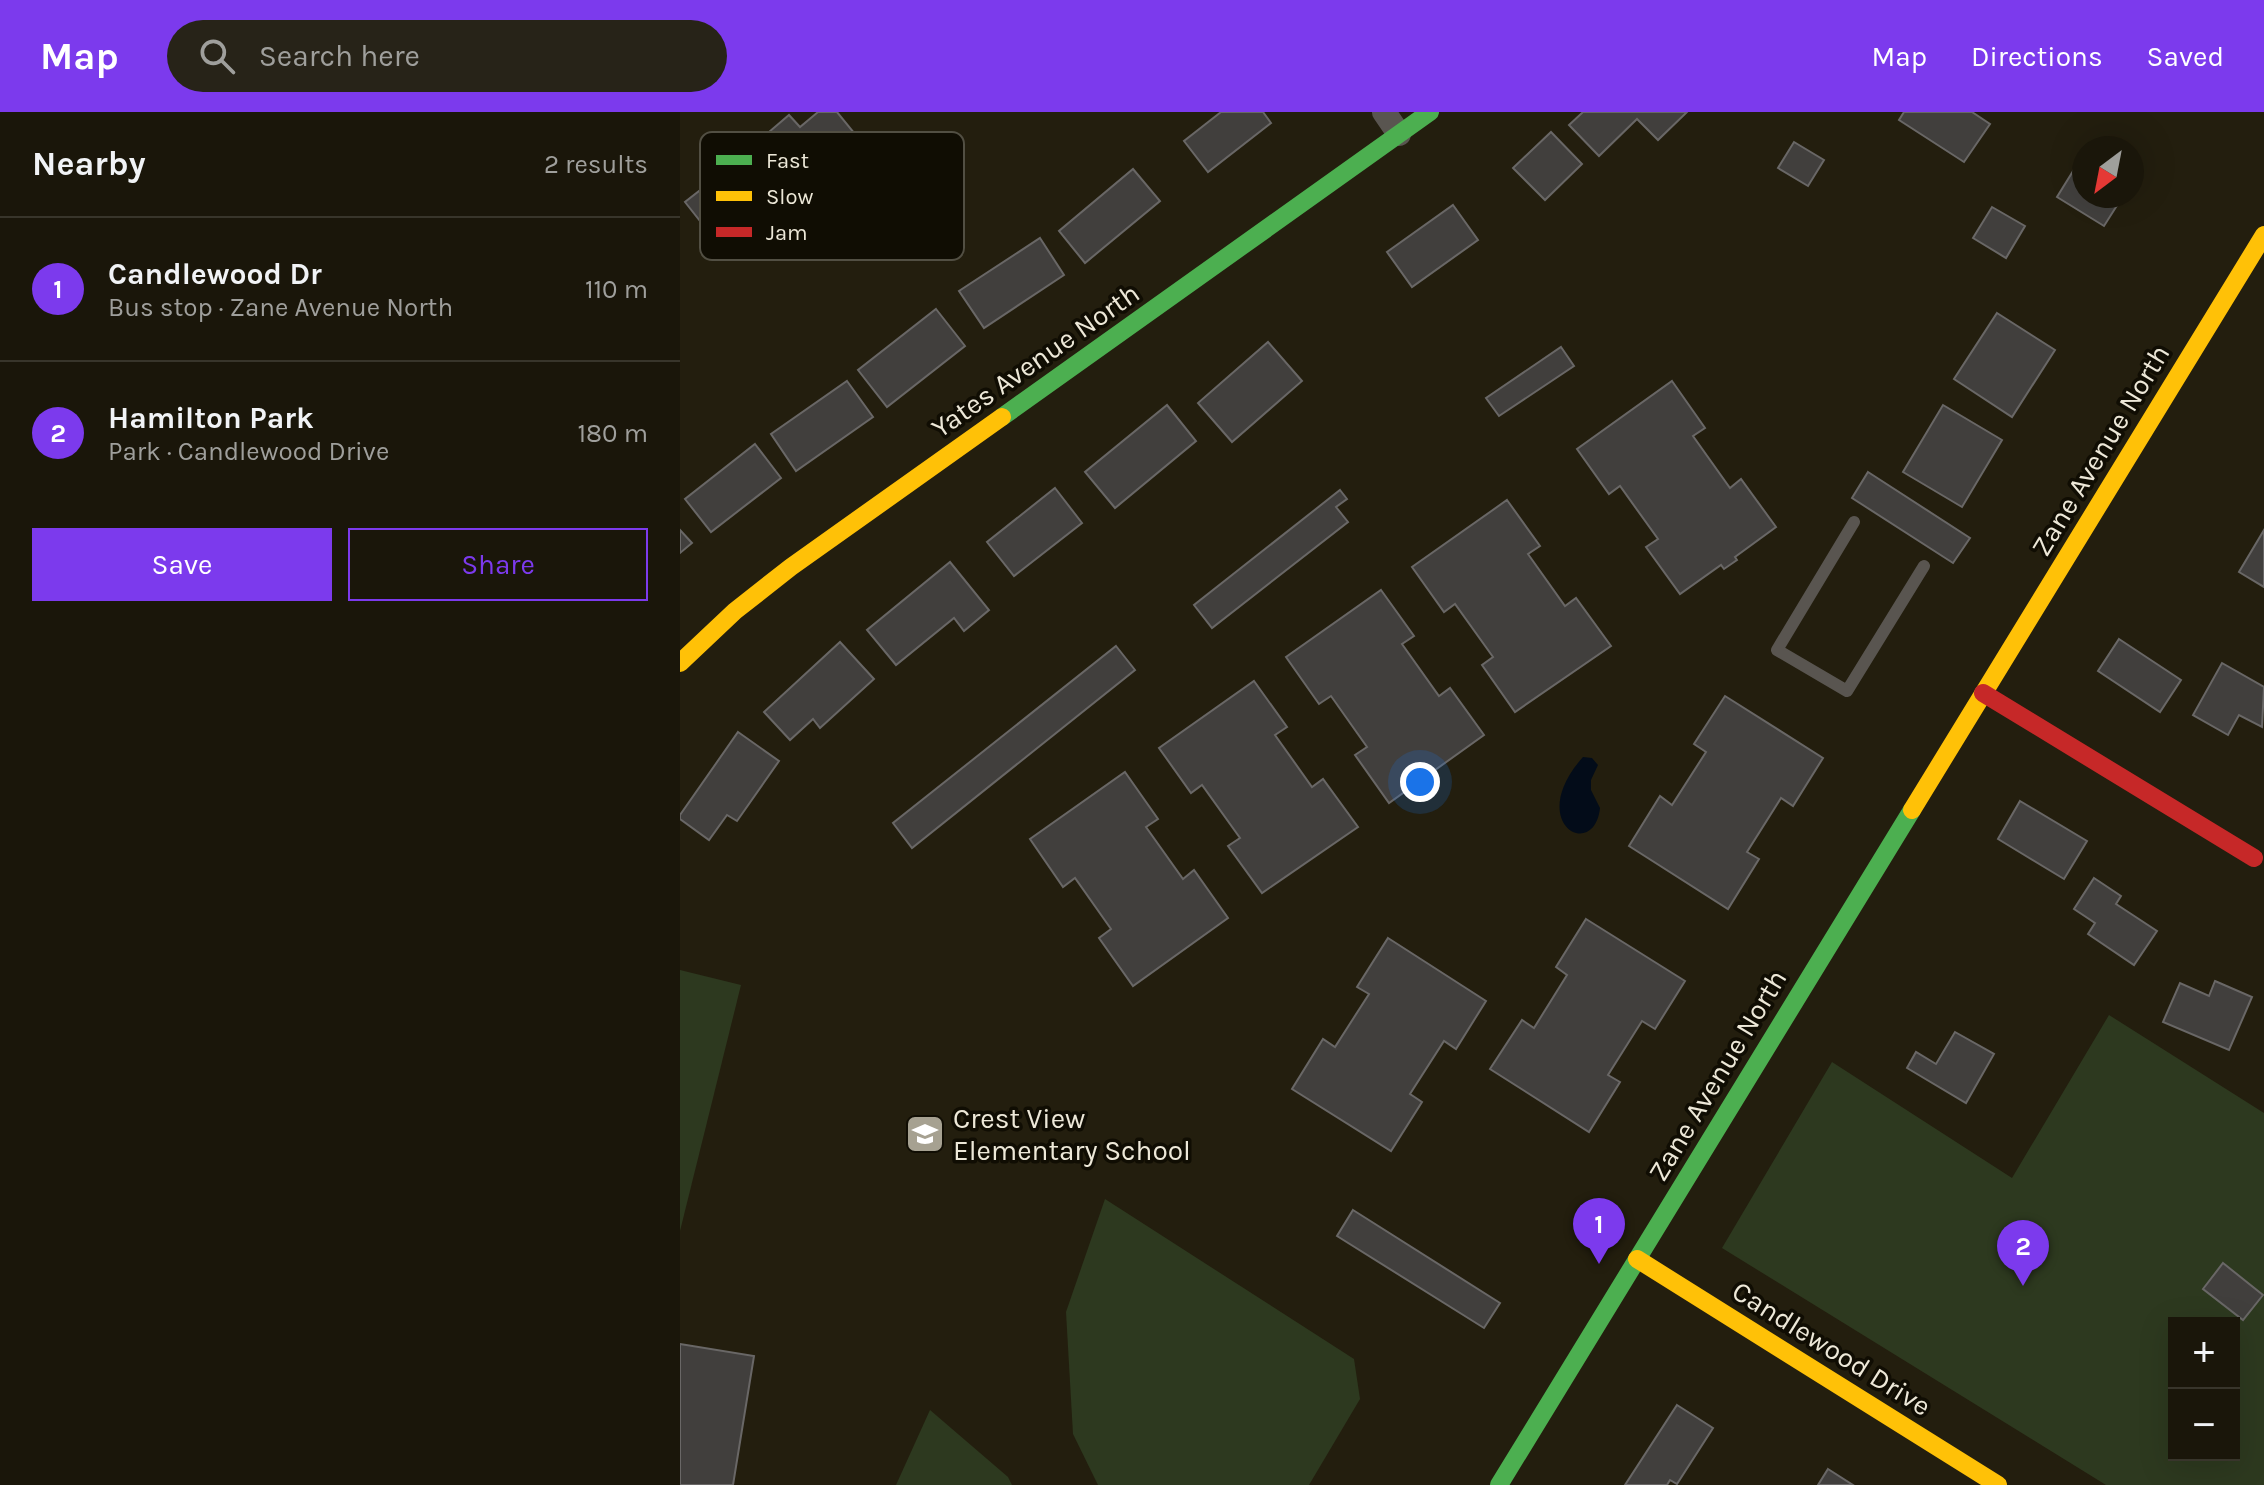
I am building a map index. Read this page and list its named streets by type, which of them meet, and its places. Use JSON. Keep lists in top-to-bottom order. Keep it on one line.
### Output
{"streets":{"street":["Yates Avenue North","Zane Avenue North","Candlewood Drive"]},"crossings":[["Zane Avenue North","Candlewood Drive"]],"places":{"school or university":["Crest View Elementary School"]},"legend":["Fast","Slow","Jam"],"north":"bottom left","page":{"header":"Map","search":"Search here","nav":["Map","Directions","Saved"],"heading":["Nearby","2 results"],"list":[{"mark":"1","name":"Candlewood Dr","note":"Bus stop · Zane Avenue North","value":"110 m"},{"mark":"2","name":"Hamilton Park","note":"Park · Candlewood Drive","value":"180 m"}],"buttons":["Save","Share"],"pins":["1","2"],"map_buttons":["+","−"]}}
